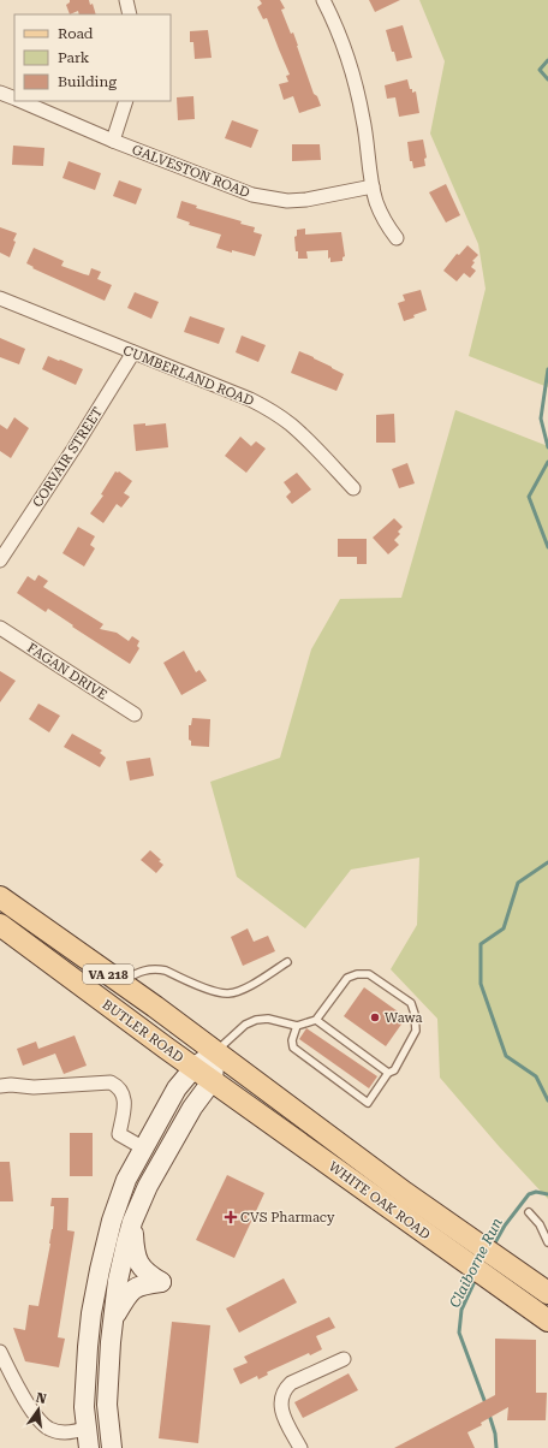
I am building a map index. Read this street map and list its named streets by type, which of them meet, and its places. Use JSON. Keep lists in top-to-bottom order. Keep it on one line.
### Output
{"streets":{"main road":["VA 218","BUTLER ROAD","WHITE OAK ROAD"],"street":["GALVESTON ROAD","CUMBERLAND ROAD","CORVAIR STREET","FAGAN DRIVE"]},"crossings":[["CUMBERLAND ROAD","CORVAIR STREET"],["VA 218","BUTLER ROAD"],["VA 218","WHITE OAK ROAD"],["BUTLER ROAD","WHITE OAK ROAD"]],"water":["Claiborne Run"],"places":{"other":["Wawa"],"health":["CVS Pharmacy"]},"legend":["Road","Park","Building"],"north":"top"}
